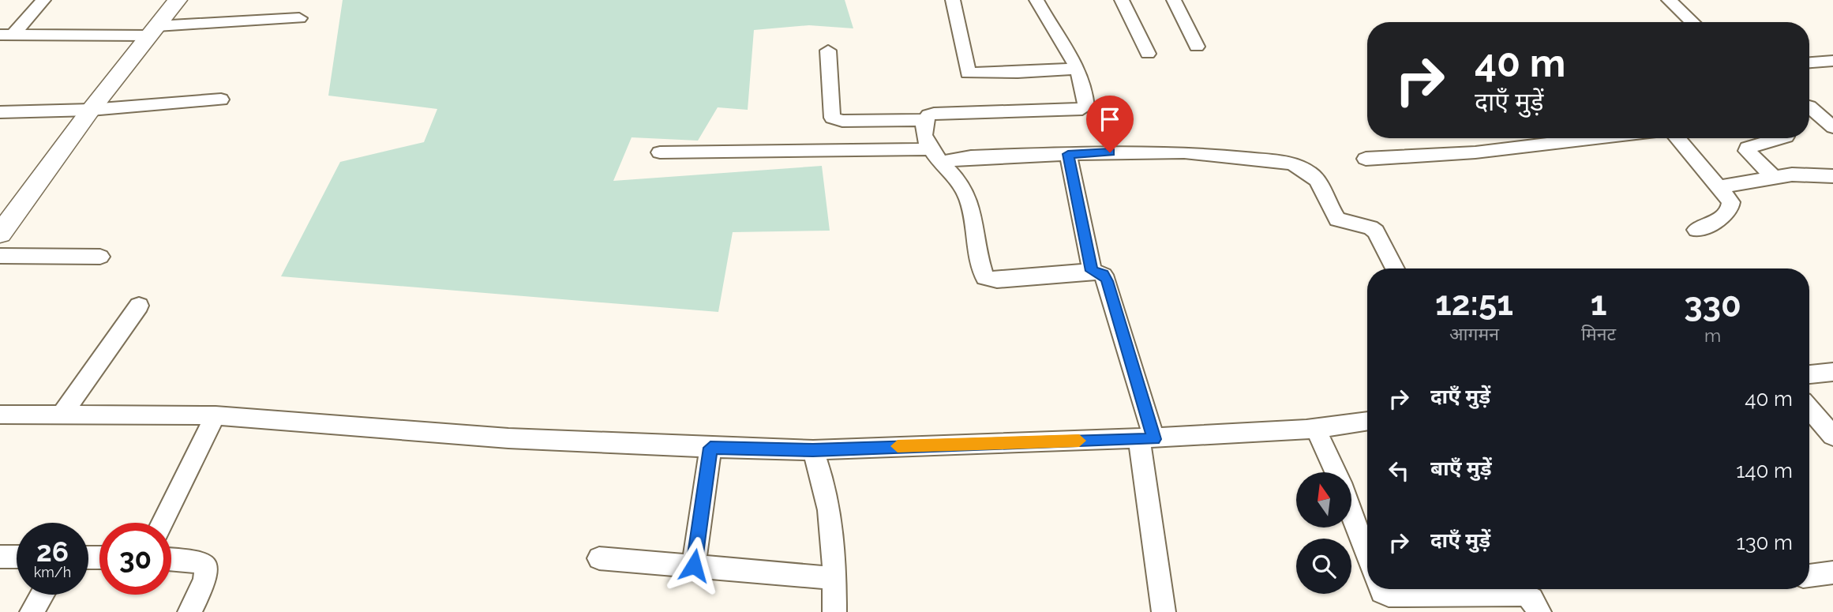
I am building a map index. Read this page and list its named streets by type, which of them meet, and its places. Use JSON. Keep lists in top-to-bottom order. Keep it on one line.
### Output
{"north":"top","page":{"turn":["40 m","दाएँ मुड़ें"],"eta":["12:51","आगमन","1","मिनट","330","m"],"list":[{"name":"दाएँ मुड़ें","value":"40 m"},{"name":"बाएँ मुड़ें","value":"140 m"},{"name":"दाएँ मुड़ें","value":"130 m"}],"speed":"26 km/h","limit":"30"}}
